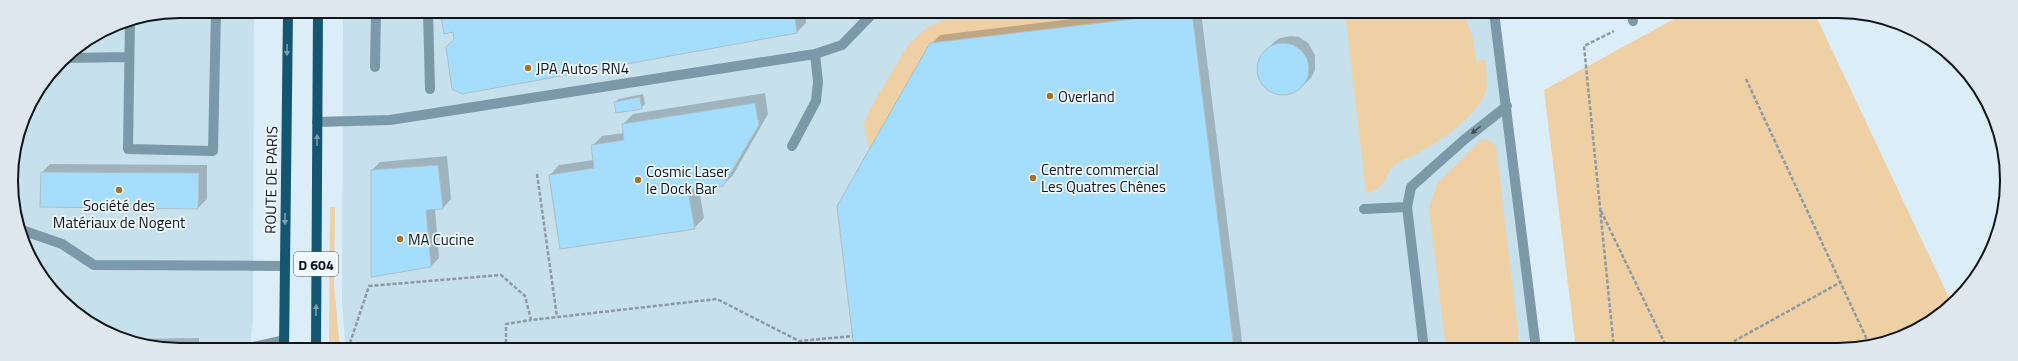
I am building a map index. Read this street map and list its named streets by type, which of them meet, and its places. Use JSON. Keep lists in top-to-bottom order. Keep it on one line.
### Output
{"streets":{"main road":["ROUTE DE PARIS","D 604"]},"places":["JPA Autos RN4","Overland","Centre commercial Les Quatres Chênes","Cosmic Laser le Dock Bar","Société des Matériaux de Nogent","MA Cucine"]}
